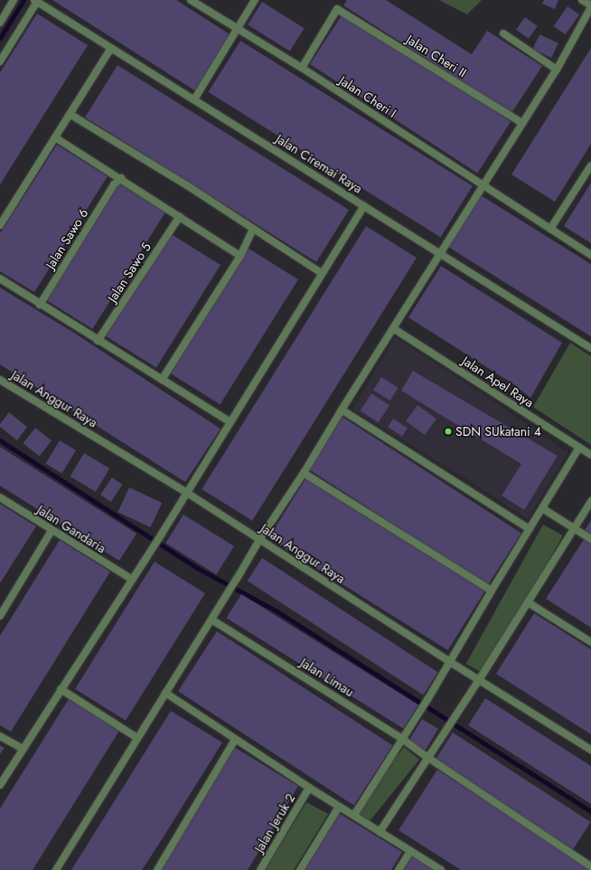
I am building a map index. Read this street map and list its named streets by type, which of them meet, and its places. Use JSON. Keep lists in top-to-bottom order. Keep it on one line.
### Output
{"streets":{"street":["Jalan Cheri II","Jalan Cheri I","Jalan Ciremai Raya","Jalan Sawo 6","Jalan Sawo 5","Jalan Apel Raya","Jalan Anggur Raya","Jalan Gandaria","Jalan Limau","Jalan Jeruk 2"]},"crossings":[["Jalan Cheri II","Jalan Cheri I"]],"places":["SDN SUkatani 4"]}
